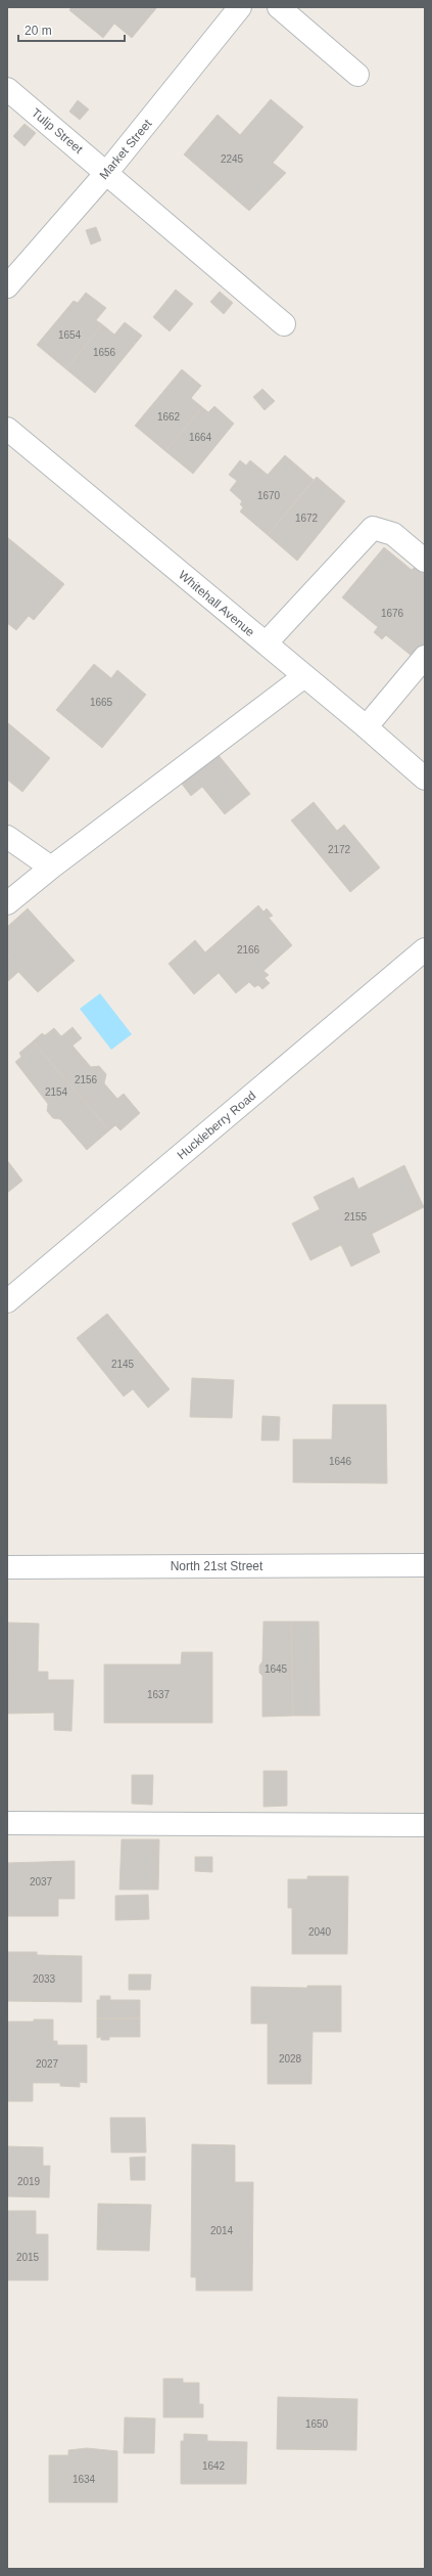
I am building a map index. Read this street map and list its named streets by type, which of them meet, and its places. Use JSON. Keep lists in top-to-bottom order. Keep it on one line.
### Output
{"streets":{"street":["Tulip Street","Market Street","Whitehall Avenue","Huckleberry Road","North 21st Street"]},"crossings":[["Tulip Street","Market Street"]],"house_numbers":["2245","1654","1656","1662","1664","1670","1672","1676","1665","2172","2166","2156","2154","2155","2145","1646","1645","1637","2037","2040","2033","2028","2027","2019","2014","2015","1650","1642","1634"],"scale_bar":"20 m"}
